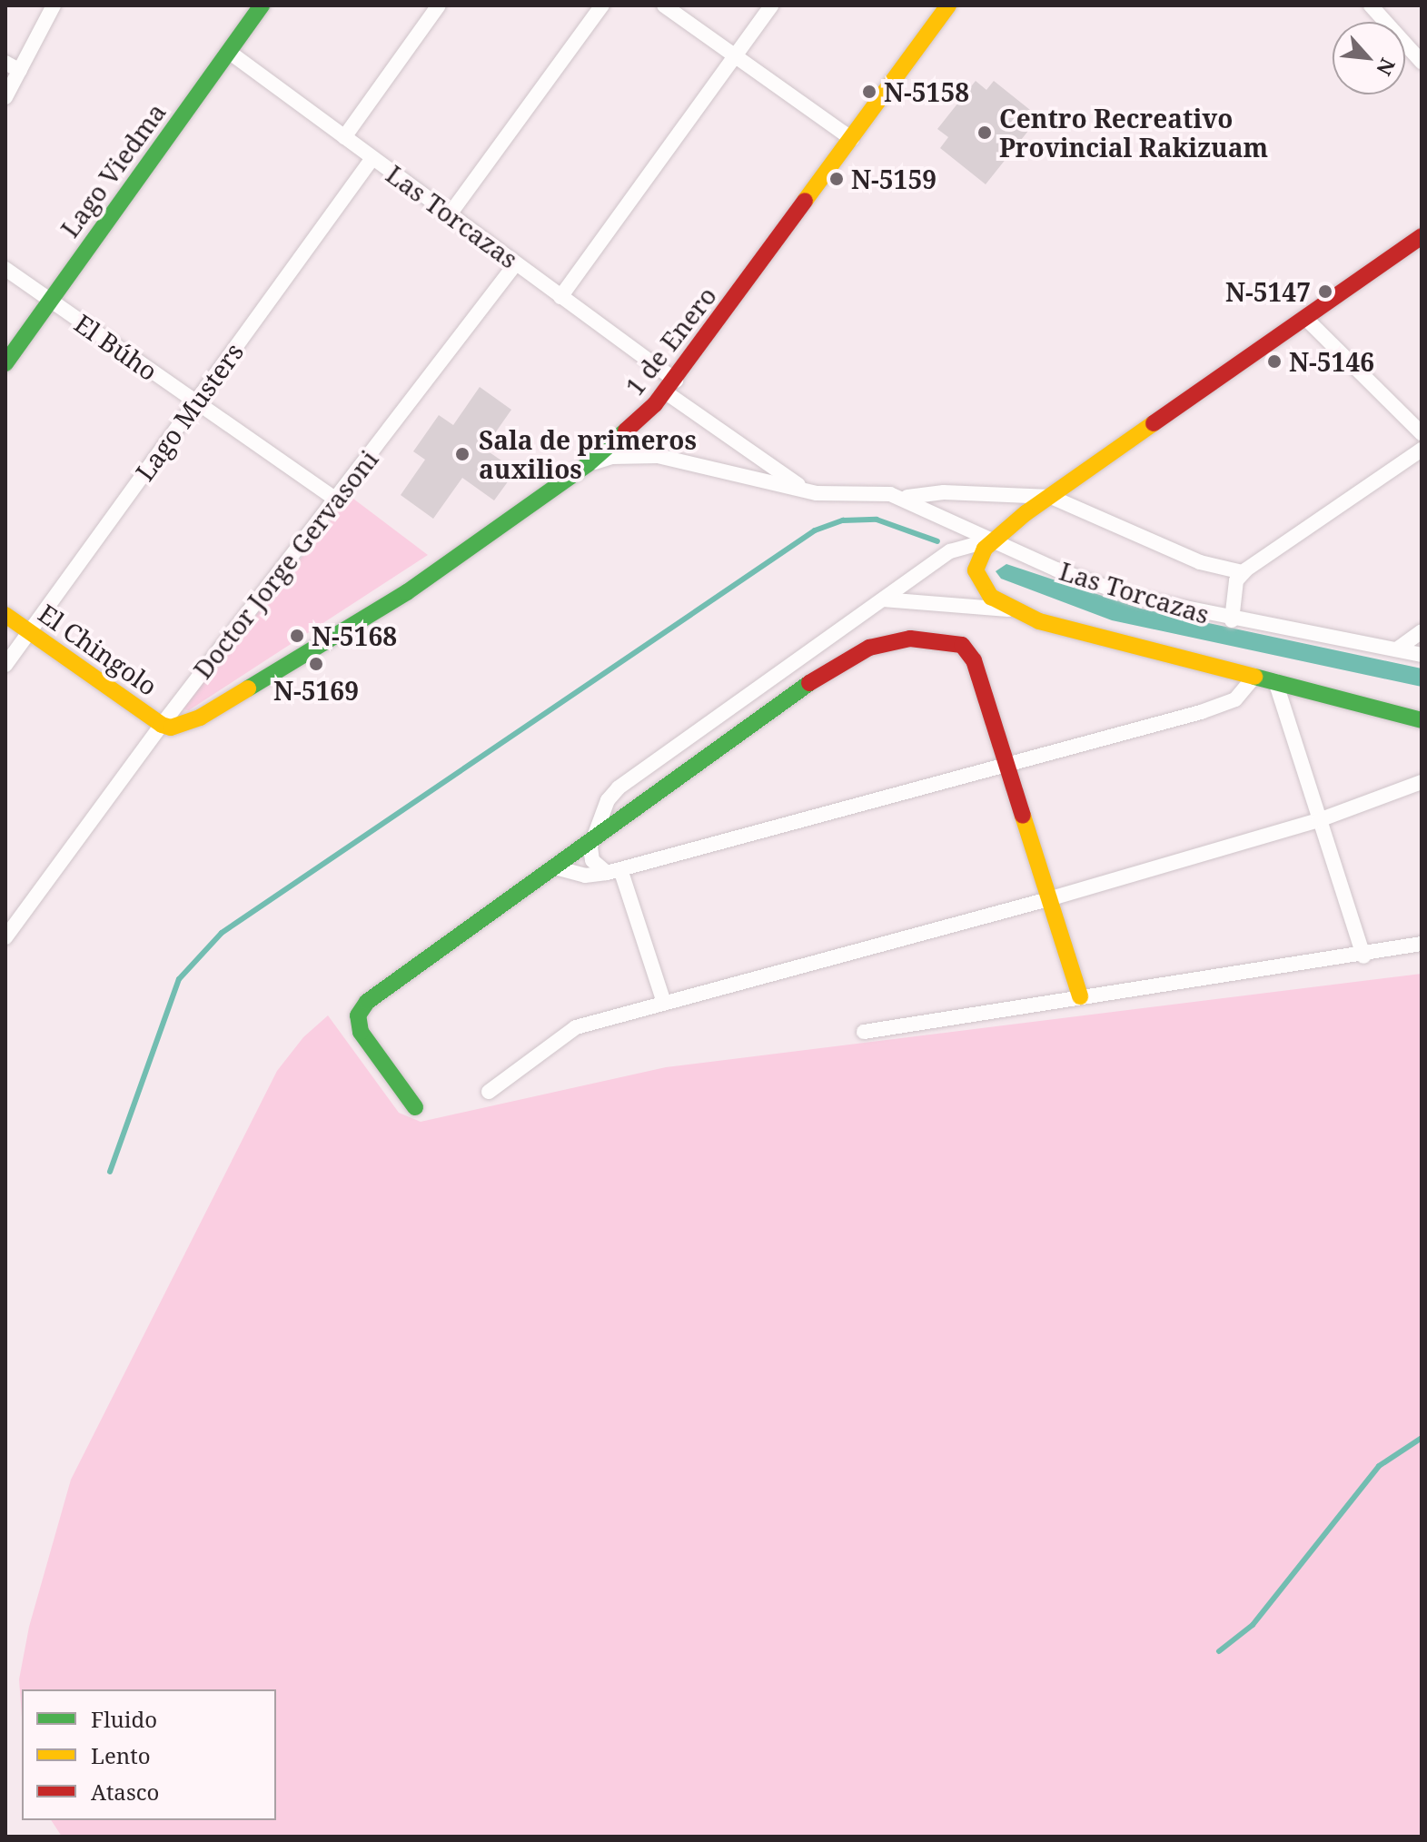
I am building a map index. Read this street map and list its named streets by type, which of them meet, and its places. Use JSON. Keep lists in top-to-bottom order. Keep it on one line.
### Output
{"streets":{"street":["Lago Viedma","Las Torcazas","1 de Enero","El Búho","Lago Musters","Doctor Jorge Gervasoni","El Chingolo"]},"crossings":[["Lago Viedma","Las Torcazas"],["Lago Viedma","El Búho"],["Las Torcazas","1 de Enero"],["Las Torcazas","Lago Musters"],["Las Torcazas","Doctor Jorge Gervasoni"],["1 de Enero","Doctor Jorge Gervasoni"],["1 de Enero","El Chingolo"],["El Búho","Lago Musters"],["El Búho","Doctor Jorge Gervasoni"],["Lago Musters","El Chingolo"],["Doctor Jorge Gervasoni","El Chingolo"]],"places":["N-5158","Centro Recreativo Provincial Rakizuam","N-5159","N-5147","N-5146","Sala de primeros auxilios","N-5168","N-5169"],"legend":["Fluido","Lento","Atasco"],"north":"bottom right"}
